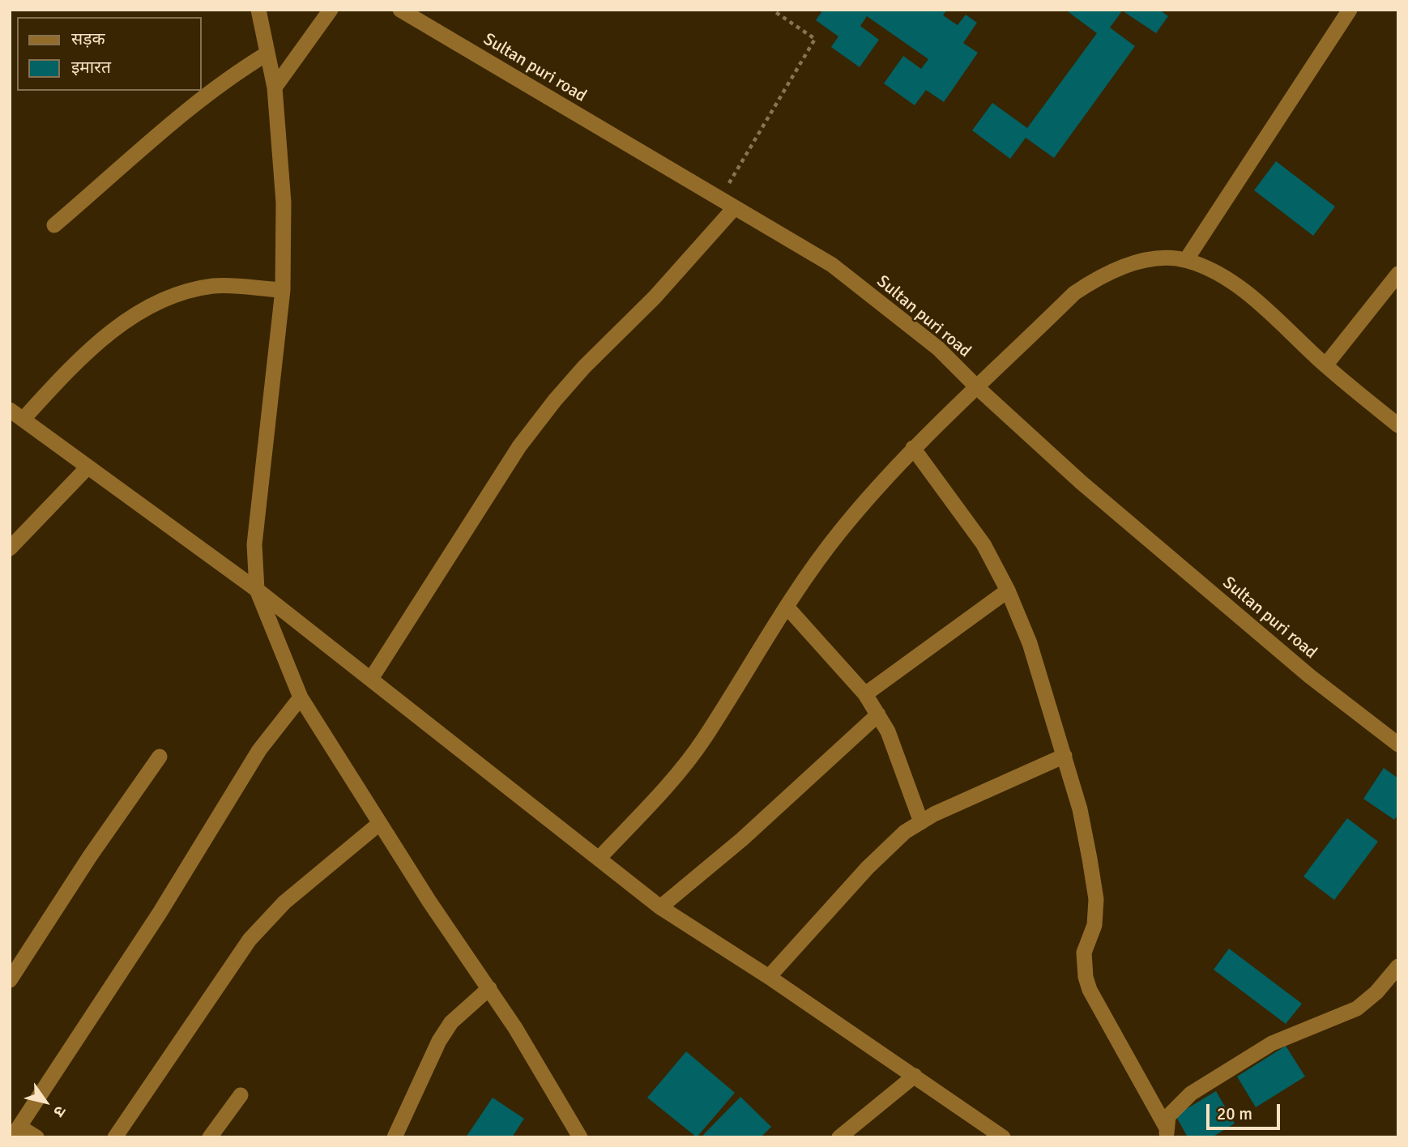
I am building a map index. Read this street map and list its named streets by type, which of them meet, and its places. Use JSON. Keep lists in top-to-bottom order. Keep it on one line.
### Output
{"streets":{"street":["Sultan puri road"]},"legend":["सड़क","इमारत"],"scale_bar":"20 m","north":"bottom right"}
